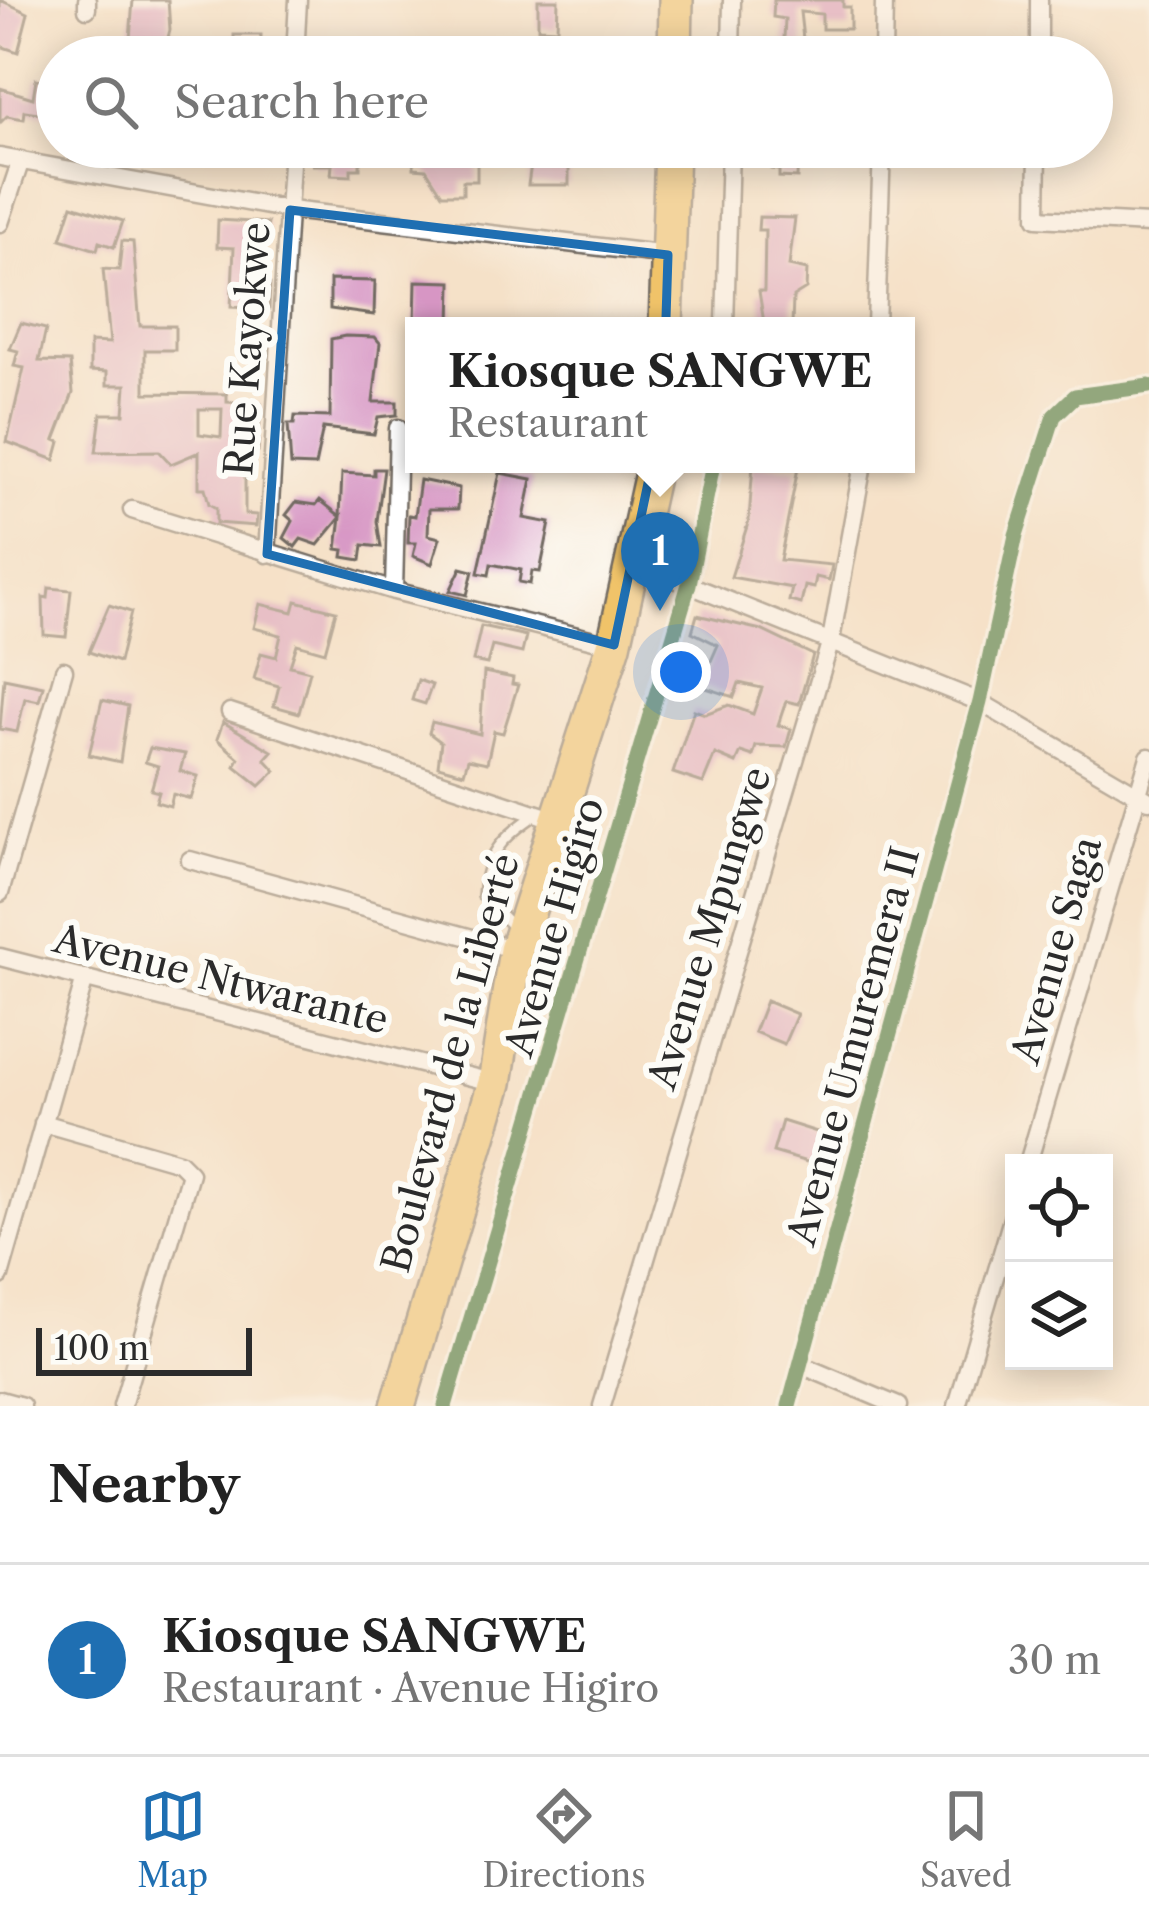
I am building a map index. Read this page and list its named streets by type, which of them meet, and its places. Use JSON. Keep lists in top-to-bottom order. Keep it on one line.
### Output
{"streets":{"highway":["Boulevard de la Liberté"],"street":["Rue Kayokwe","Avenue Higiro","Avenue Mpungwe","Avenue Saga","Avenue Ntwarante","Avenue Umuremera II"]},"crossings":[["Avenue Ntwarante","Boulevard de la Liberté"]],"scale_bar":"100 m","page":{"search":"Search here","popup":["Kiosque SANGWE","Restaurant"],"pins":"1","scale":"100 m","heading":"Nearby","list":[{"mark":"1","name":"Kiosque SANGWE","note":"Restaurant · Avenue Higiro","value":"30 m"}],"nav":["Map","Directions","Saved"]}}
